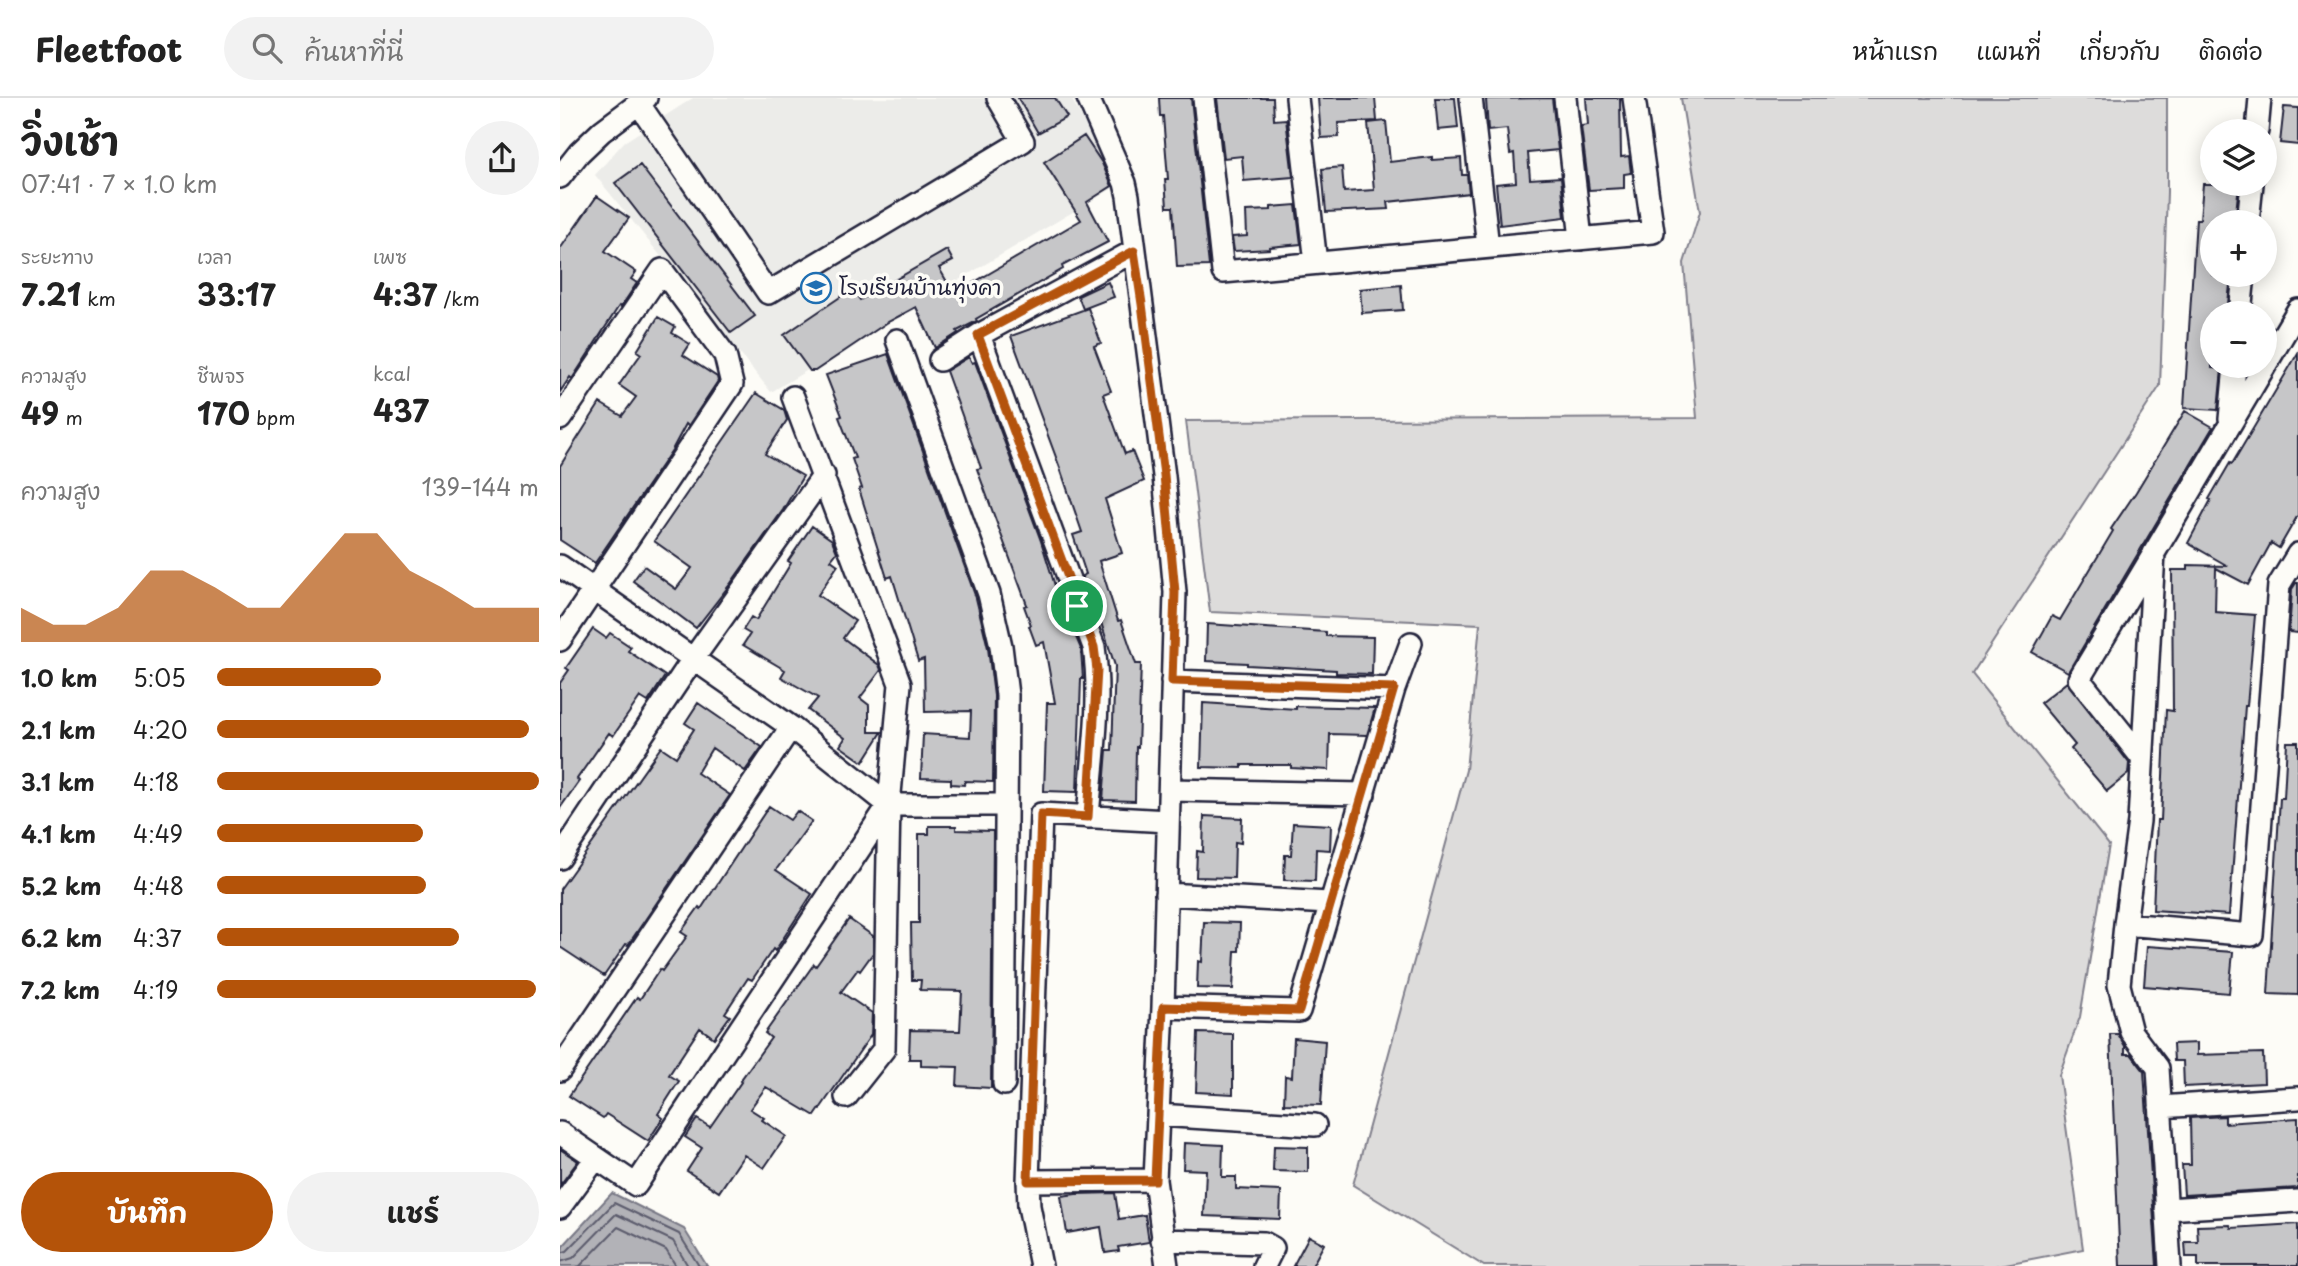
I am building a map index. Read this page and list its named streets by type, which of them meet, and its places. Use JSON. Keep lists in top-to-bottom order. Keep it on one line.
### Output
{"places":{"school or university":["โรงเรียนบ้านทุ่งคา"]},"page":{"header":"Fleetfoot","search":"ค้นหาที่นี่","nav":["หน้าแรก","แผนที่","เกี่ยวกับ","ติดต่อ"],"heading":["วิ่งเช้า","07:41 · 7 × 1.0 km"],"map_buttons":["+","−"],"stats":[["ระยะทาง","7.21 km"],["เวลา","33:17"],["เพซ","4:37 /km"],["ความสูง","49 m"],["ชีพจร","170 bpm"],["kcal","437"]],"chart":["ความสูง","139–144 m"],"list":[{"name":"1.0 km","note":"5:05"},{"name":"2.1 km","note":"4:20"},{"name":"3.1 km","note":"4:18"},{"name":"4.1 km","note":"4:49"},{"name":"5.2 km","note":"4:48"},{"name":"6.2 km","note":"4:37"},{"name":"7.2 km","note":"4:19"}],"buttons":["บันทึก","แชร์"]}}
